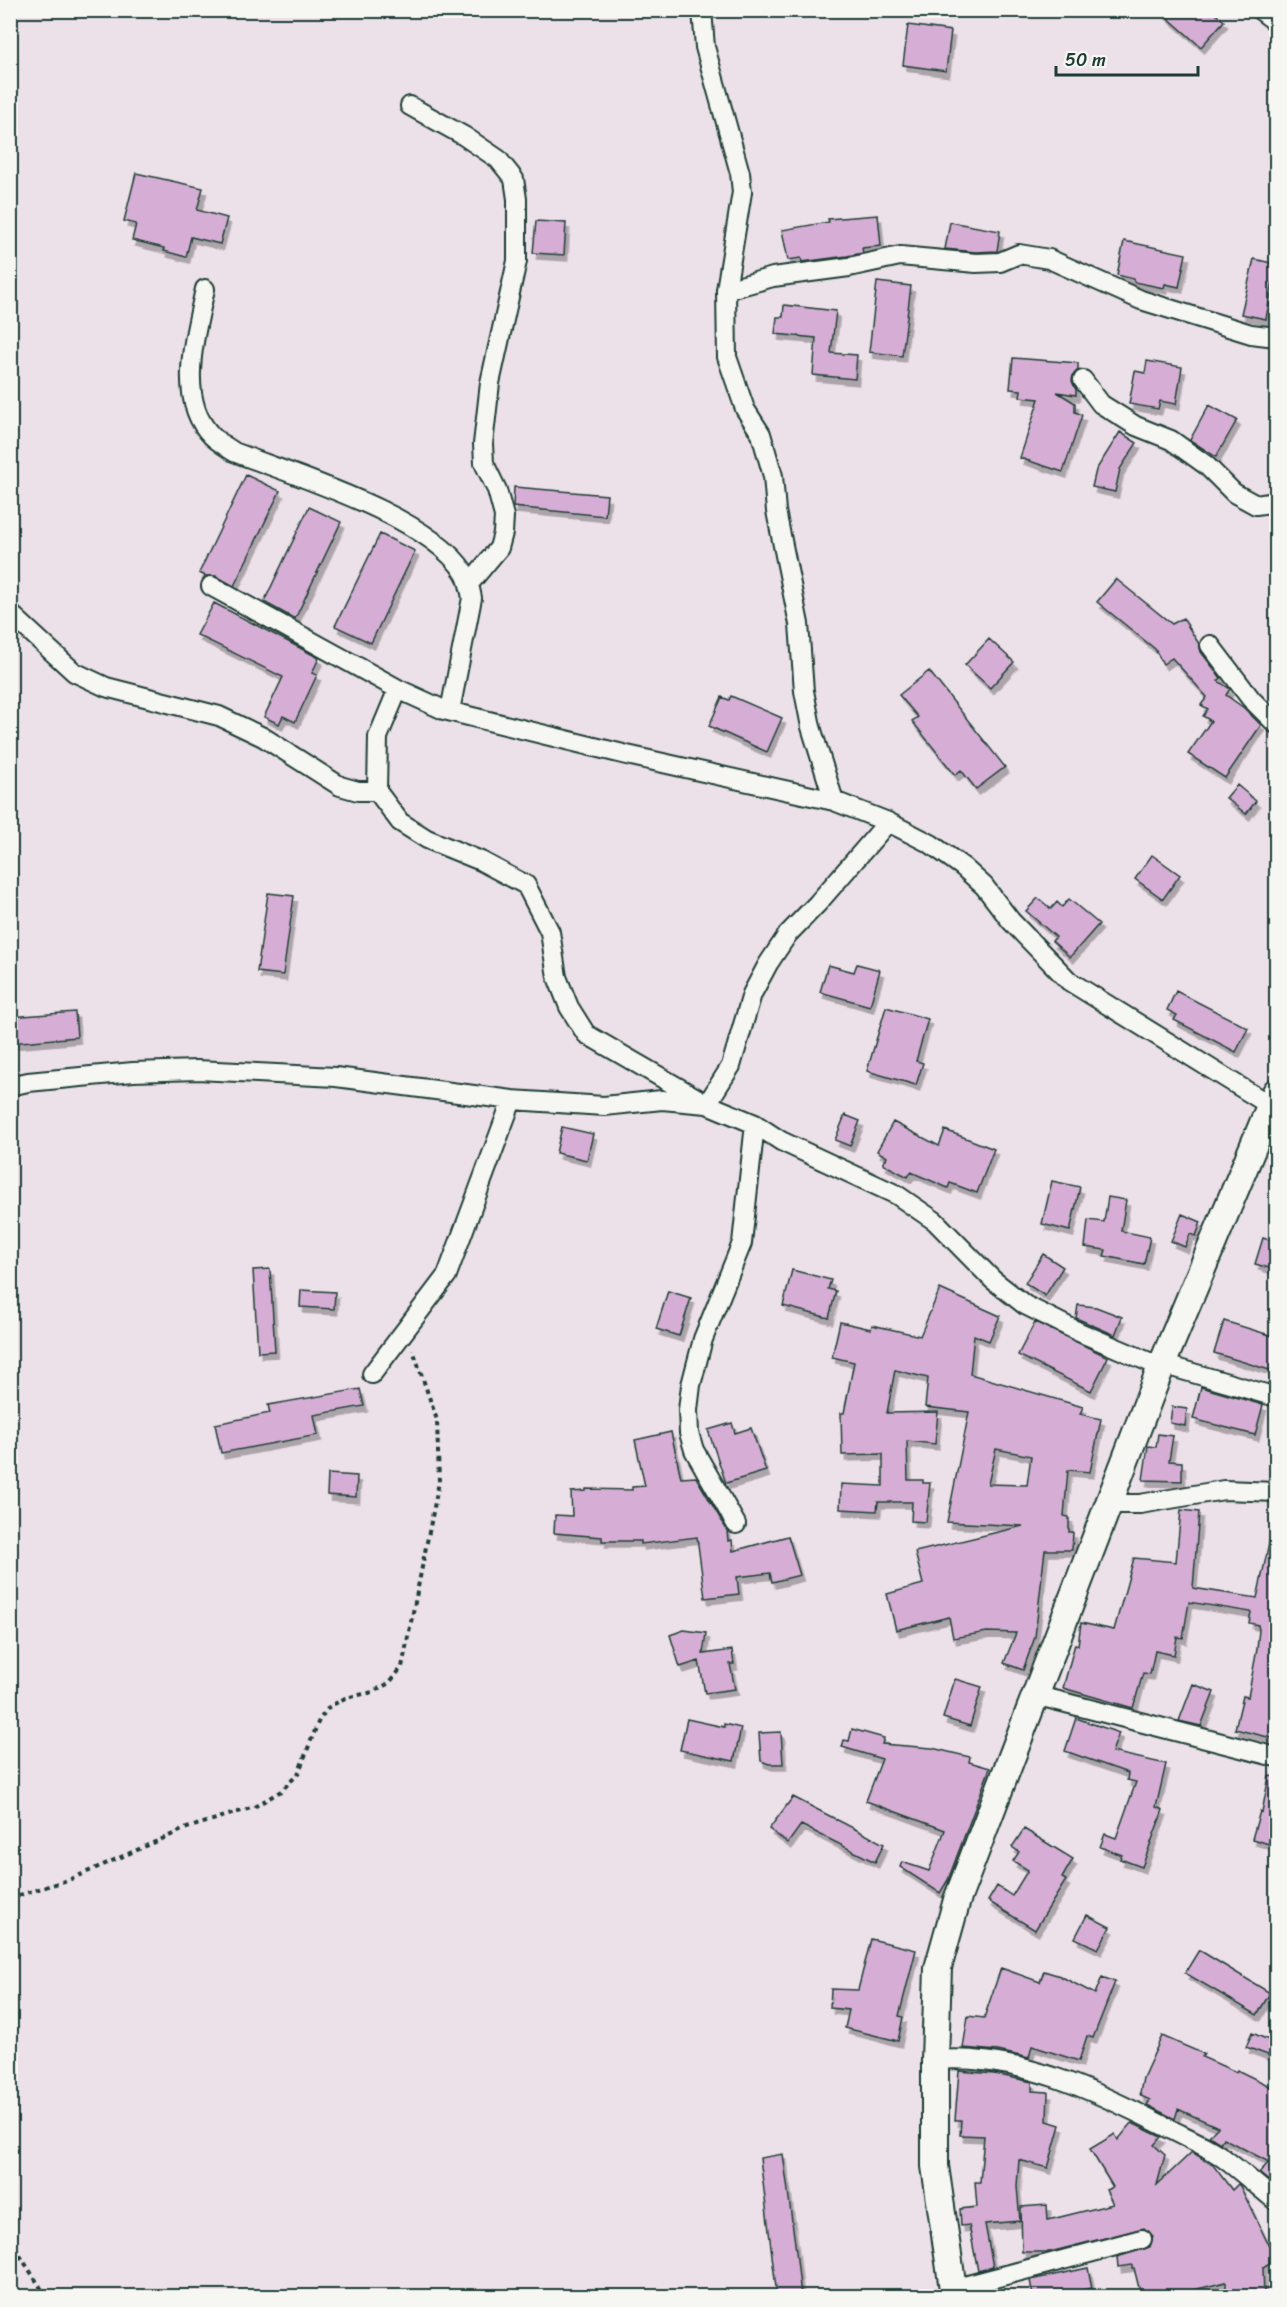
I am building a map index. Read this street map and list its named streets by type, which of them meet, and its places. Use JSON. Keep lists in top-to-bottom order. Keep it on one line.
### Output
{"scale_bar":"50 m"}
